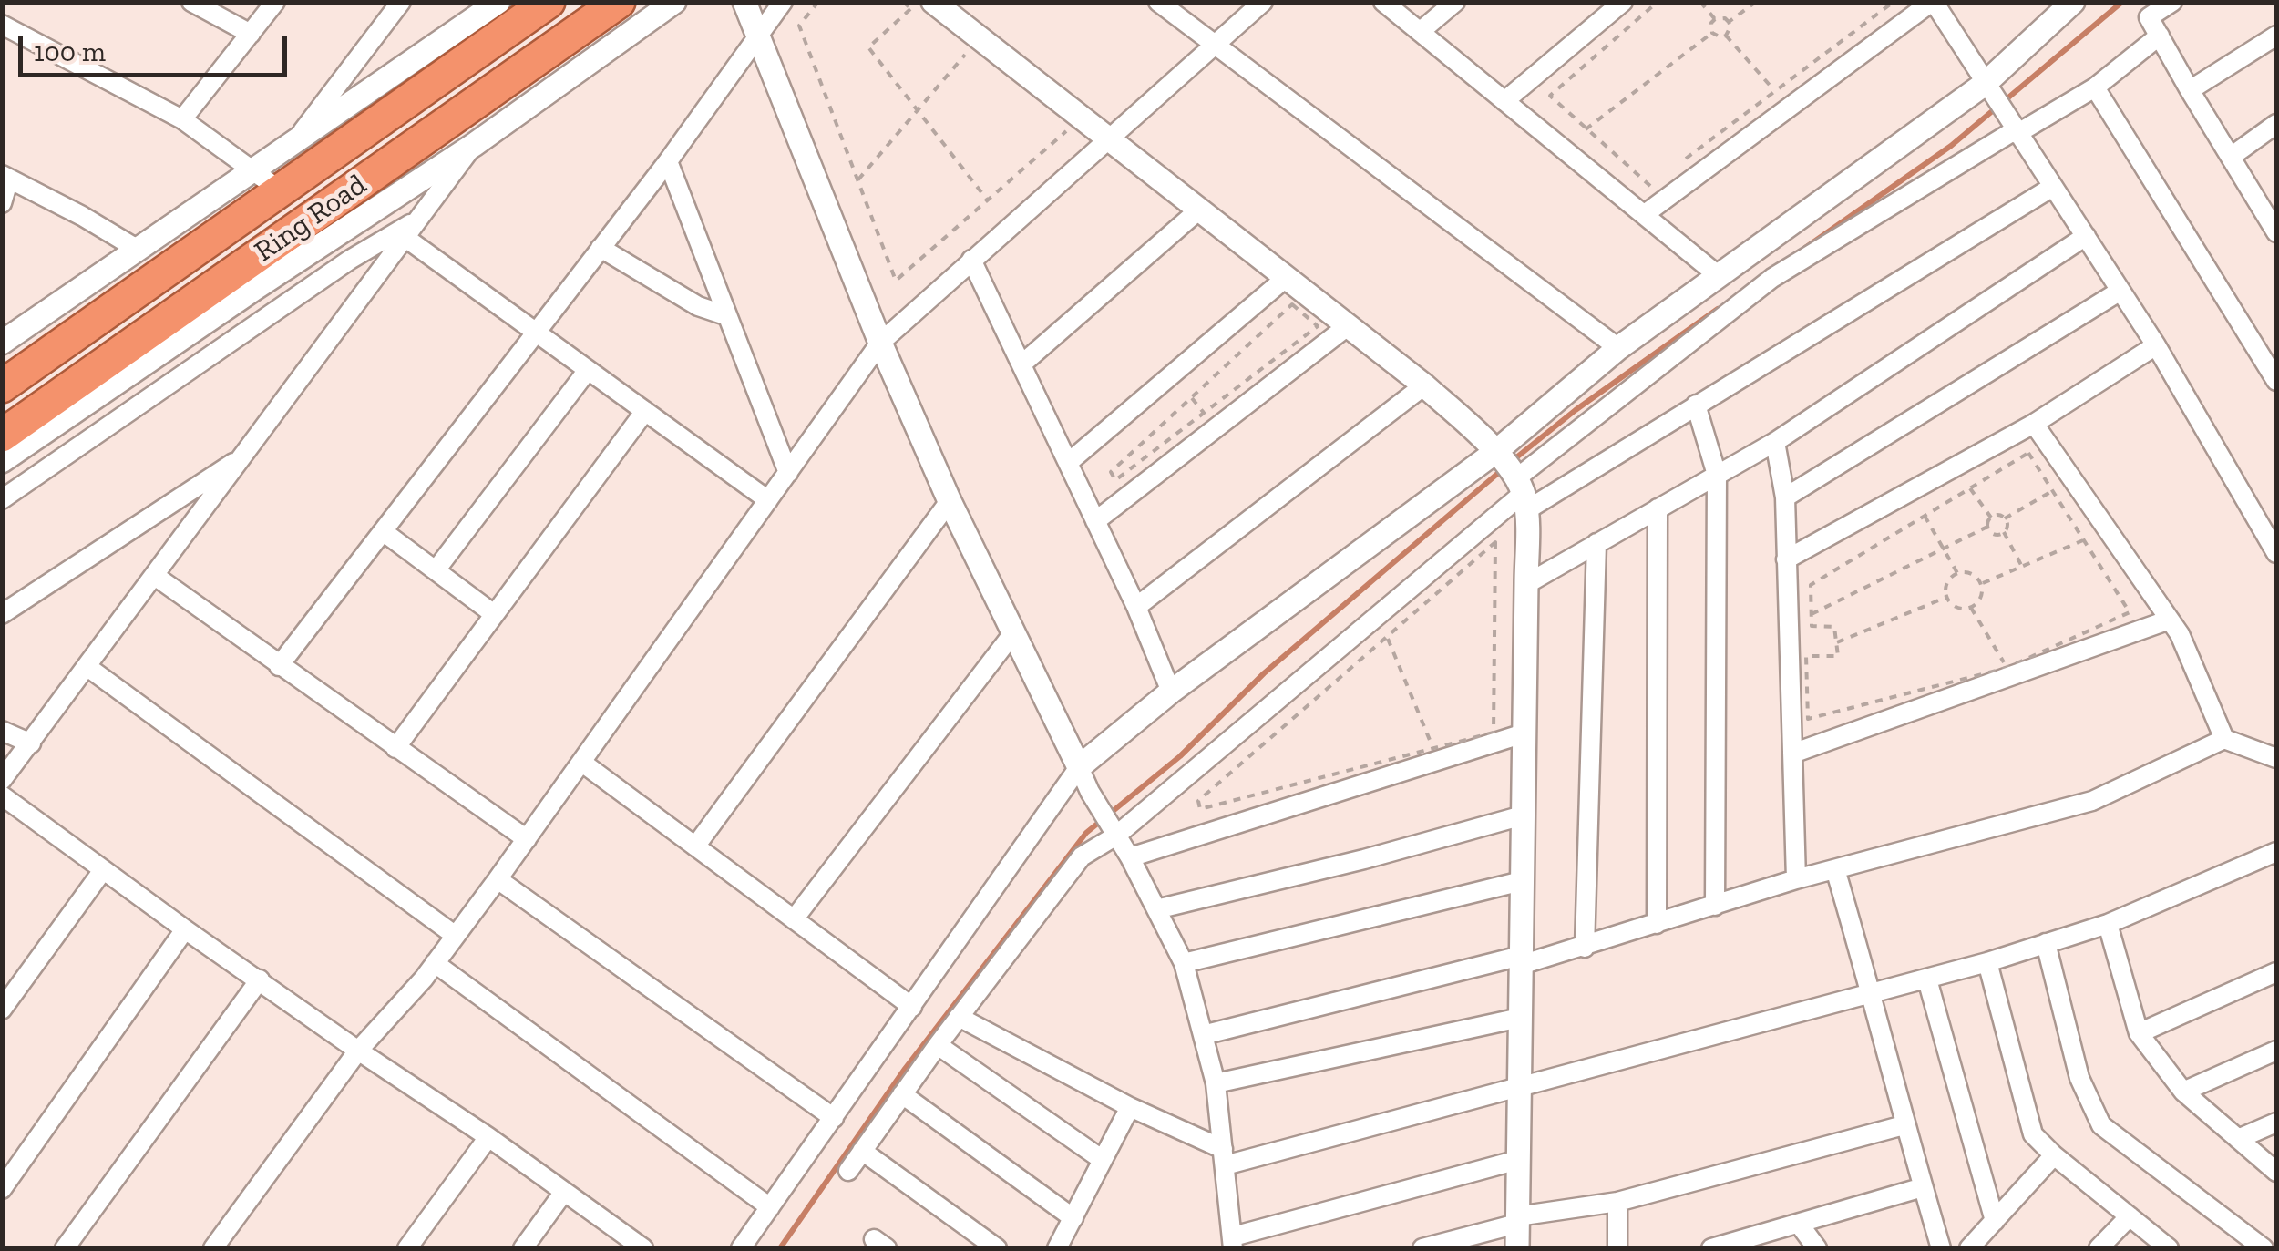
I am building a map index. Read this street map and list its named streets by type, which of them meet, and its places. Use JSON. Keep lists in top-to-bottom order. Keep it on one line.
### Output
{"streets":{"highway":["Ring Road"]},"scale_bar":"100 m"}
